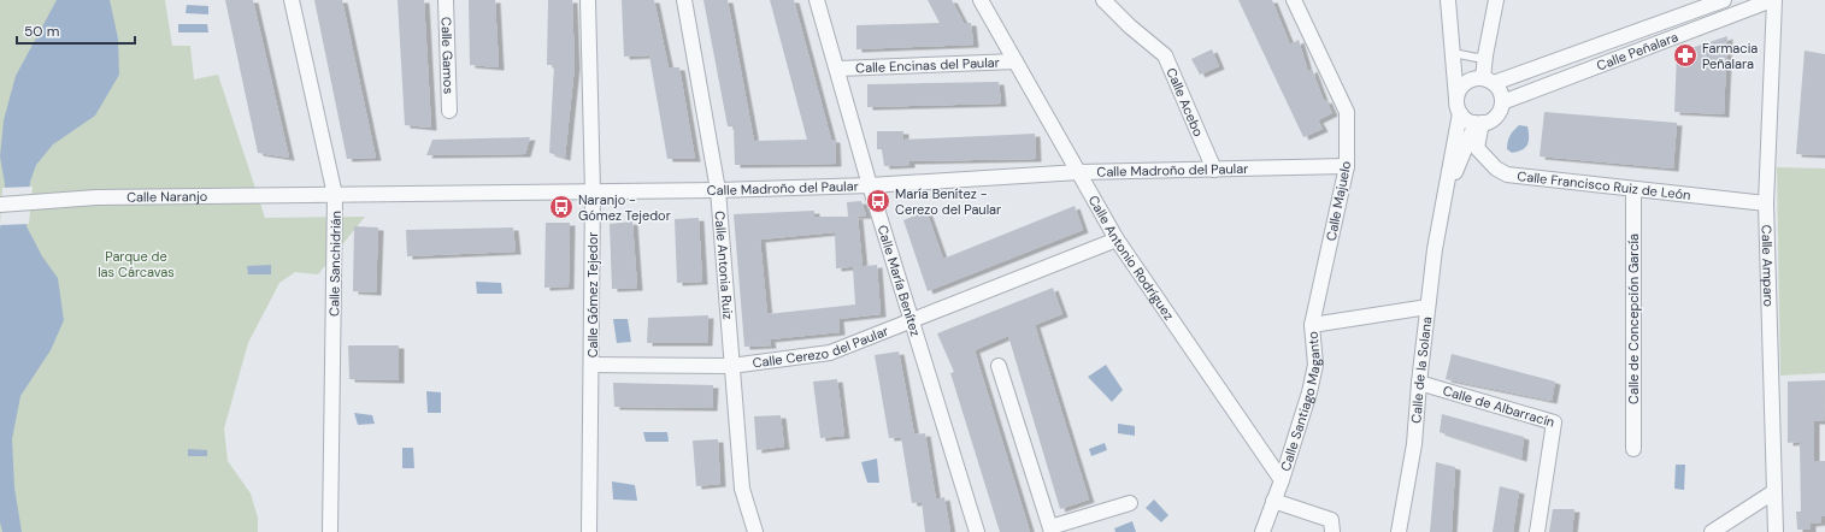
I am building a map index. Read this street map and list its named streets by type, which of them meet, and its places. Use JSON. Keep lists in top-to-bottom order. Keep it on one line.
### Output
{"streets":{"street":["Calle Peñalara","Calle Gamos","Calle Encinas del Paular","Calle Acebo","Calle Madroño del Paular","Calle Francisco Ruiz de León","Calle Naranjo","Calle Majuelo","Calle Antonio Rodríguez","Calle Sanchidrián","Calle Antonia Ruiz","Calle Amparo","Calle María Benítez","Calle Gómez Tejedor","Calle de Concepción García","Calle Cerezo del Paular","Calle de la Solana","Calle Santiago Maganto","Calle de Albarracín"]},"crossings":[["Calle Peñalara","Calle Francisco Ruiz de León"],["Calle Peñalara","Calle Amparo"],["Calle Peñalara","Calle de la Solana"],["Calle Encinas del Paular","Calle Antonio Rodríguez"],["Calle Encinas del Paular","Calle María Benítez"],["Calle Acebo","Calle Madroño del Paular"],["Calle Madroño del Paular","Calle Naranjo"],["Calle Madroño del Paular","Calle Majuelo"],["Calle Madroño del Paular","Calle Antonio Rodríguez"],["Calle Madroño del Paular","Calle Sanchidrián"],["Calle Madroño del Paular","Calle Antonia Ruiz"],["Calle Madroño del Paular","Calle María Benítez"],["Calle Madroño del Paular","Calle Gómez Tejedor"],["Calle Francisco Ruiz de León","Calle Amparo"],["Calle Francisco Ruiz de León","Calle de Concepción García"],["Calle Francisco Ruiz de León","Calle de la Solana"],["Calle Naranjo","Calle Sanchidrián"],["Calle Majuelo","Calle Santiago Maganto"],["Calle Antonio Rodríguez","Calle Cerezo del Paular"],["Calle Antonio Rodríguez","Calle Santiago Maganto"],["Calle Antonia Ruiz","Calle Cerezo del Paular"],["Calle María Benítez","Calle Cerezo del Paular"],["Calle Gómez Tejedor","Calle Cerezo del Paular"],["Calle de la Solana","Calle Santiago Maganto"],["Calle de la Solana","Calle de Albarracín"]],"parks":["Parque de las Cárcavas"],"places":{"pharmacy":["Farmacia Peñalara"],"bus stop":["María Benítez - Cerezo del Paular","Naranjo - Gómez Tejedor"]},"scale_bar":"50 m"}
